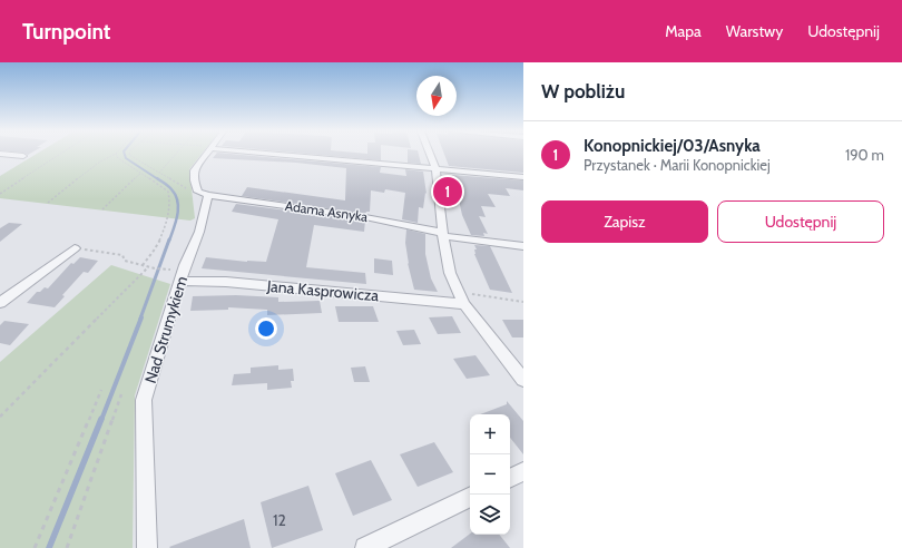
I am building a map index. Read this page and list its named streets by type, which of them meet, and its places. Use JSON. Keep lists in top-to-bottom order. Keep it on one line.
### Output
{"streets":{"street":["Adama Asnyka","Jana Kasprowicza","Nad Strumykiem"]},"crossings":[["Adama Asnyka","Nad Strumykiem"],["Jana Kasprowicza","Nad Strumykiem"]],"house_numbers":["12"],"north":"bottom","page":{"header":"Turnpoint","nav":["Mapa","Warstwy","Udostępnij"],"heading":"W pobliżu","list":[{"mark":"1","name":"Konopnickiej/03/Asnyka","note":"Przystanek · Marii Konopnickiej","value":"190 m"}],"pins":"1","buttons":["Zapisz","Udostępnij"],"map_buttons":["+","−"]}}
